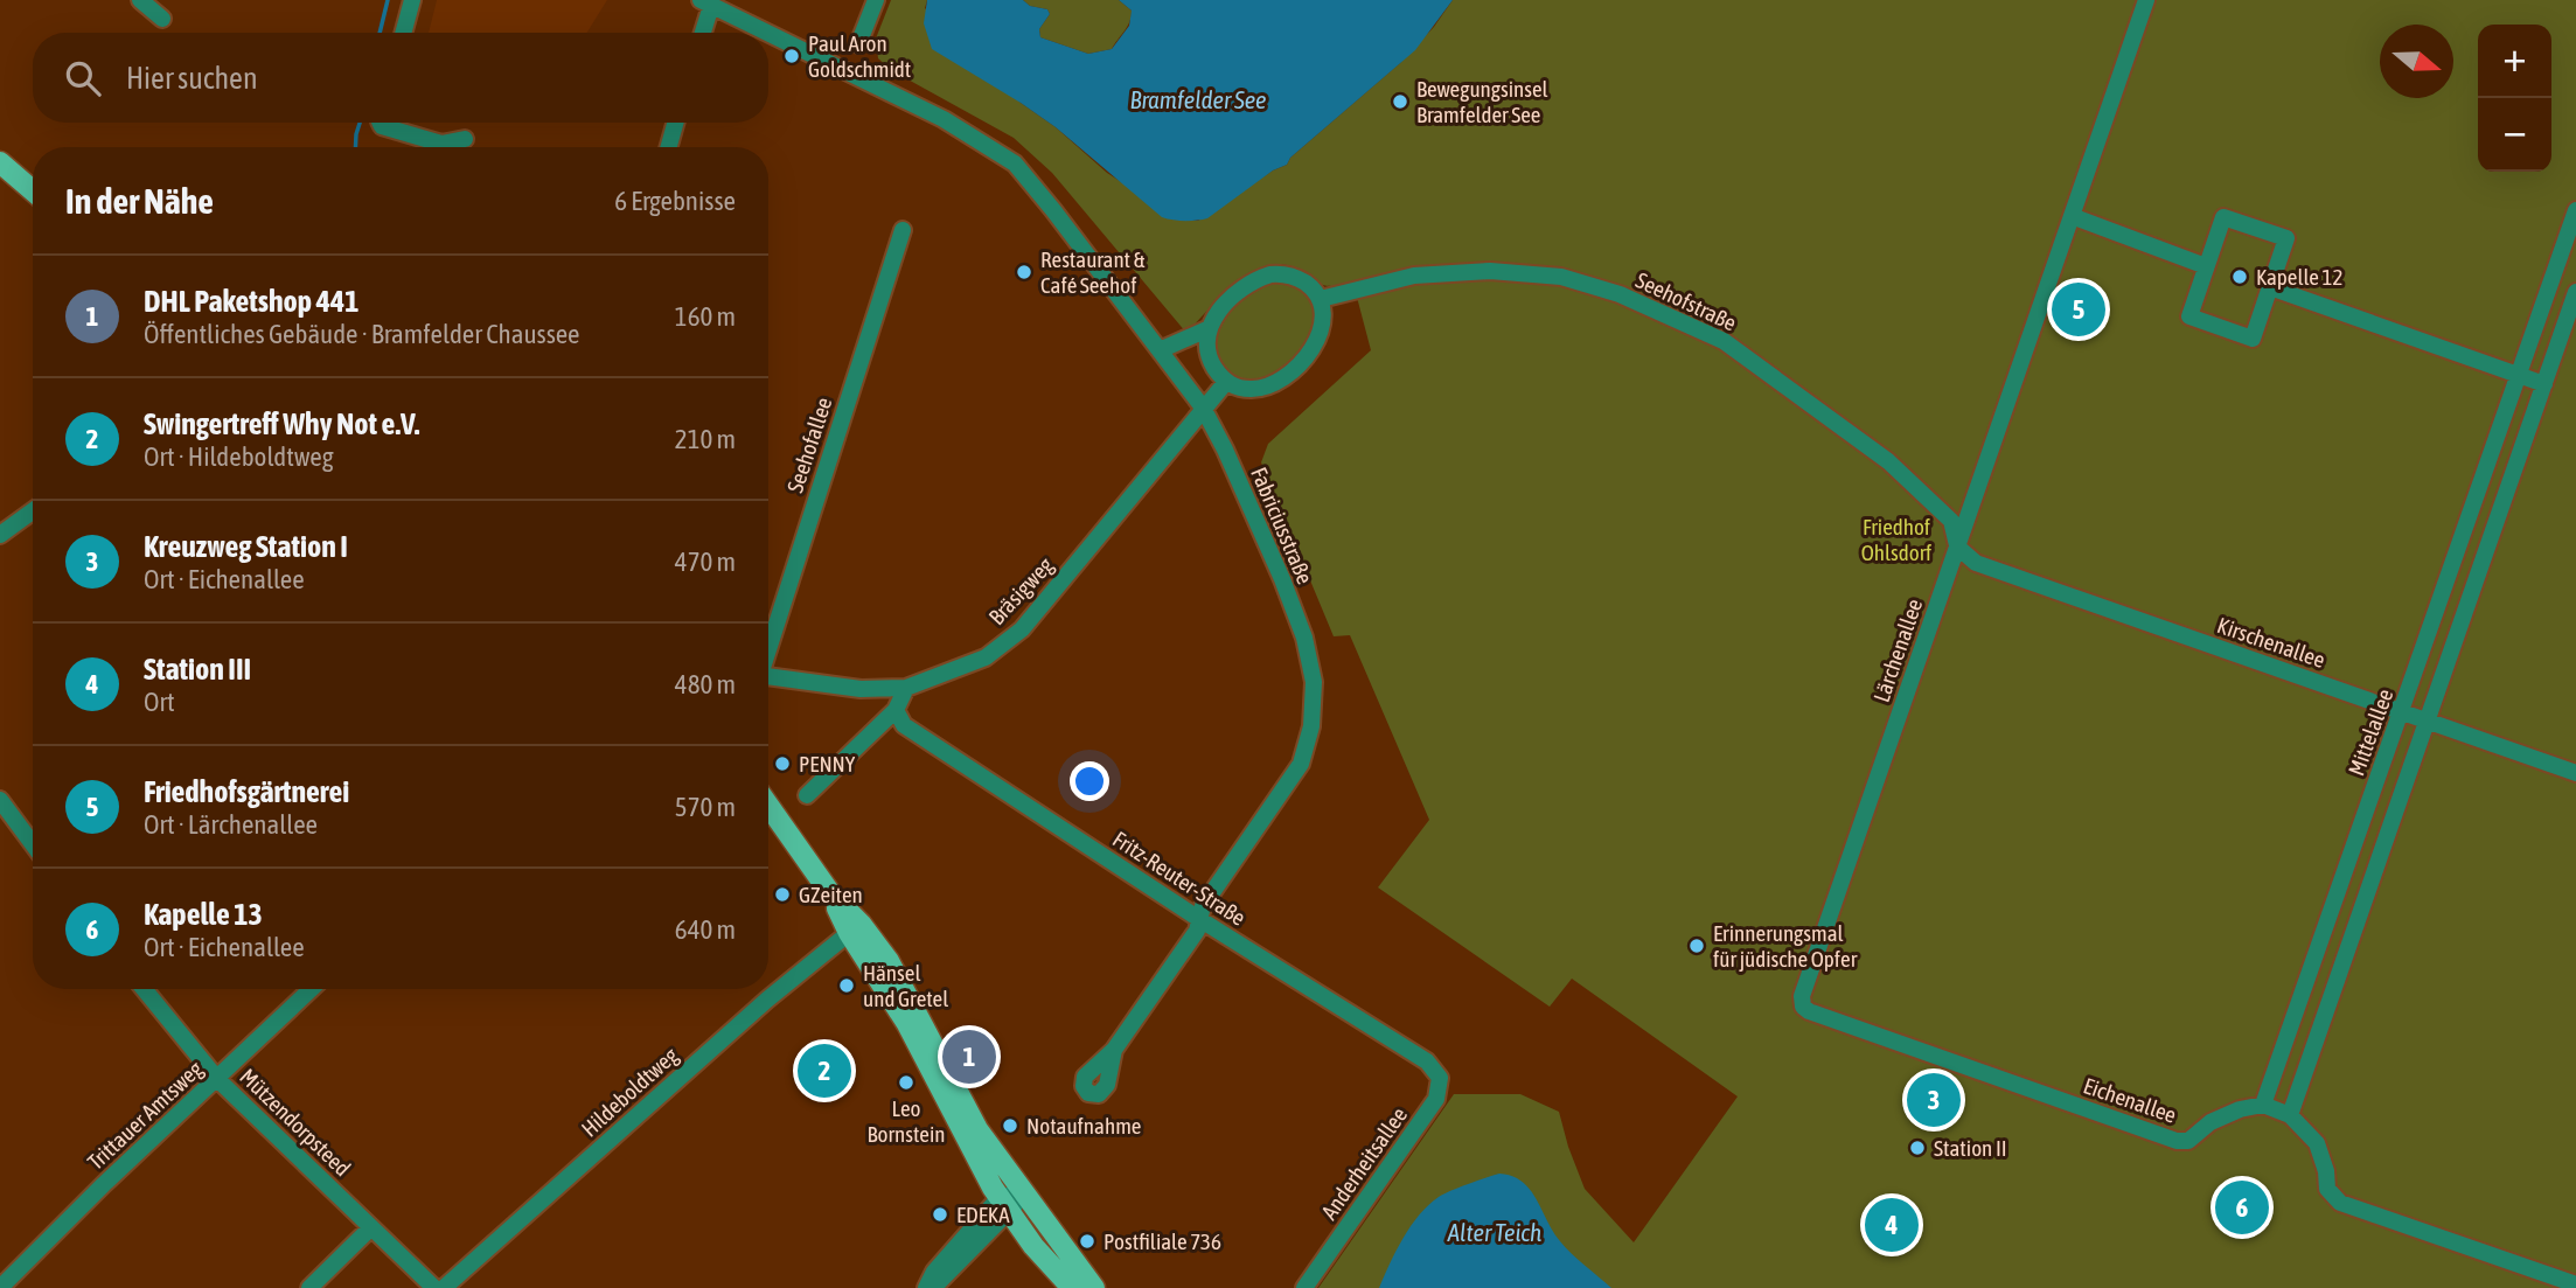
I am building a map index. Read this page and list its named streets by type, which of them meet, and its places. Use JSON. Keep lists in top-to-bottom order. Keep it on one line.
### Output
{"streets":{"street":["Seehofstraße","Seehofallee","Fabriciusstraße","Bräsigweg","Kirschenallee","Lärchenallee","Mittelallee","Fritz-Reuter-Straße","Hildeboldtweg","Eichenallee","Trittauer Amtsweg","Mützendorpsteed","Anderheitsallee"]},"crossings":[["Seehofstraße","Bräsigweg"],["Seehofstraße","Kirschenallee"],["Seehofstraße","Lärchenallee"],["Fabriciusstraße","Bräsigweg"],["Fabriciusstraße","Fritz-Reuter-Straße"],["Kirschenallee","Lärchenallee"],["Kirschenallee","Mittelallee"],["Lärchenallee","Eichenallee"],["Mittelallee","Eichenallee"],["Fritz-Reuter-Straße","Anderheitsallee"],["Trittauer Amtsweg","Mützendorpsteed"]],"water":["Bramfelder See","Alter Teich"],"parks":["Friedhof Ohlsdorf"],"places":["Paul Aron Goldschmidt","Bewegungsinsel Bramfelder See","Restaurant & Café Seehof","Kapelle 12","PENNY","GZeiten","Erinnerungsmal für jüdische Opfer","Hänsel und Gretel","Leo Bornstein","Notaufnahme","Station II","EDEKA","Postfiliale 736"],"north":"right","page":{"map_buttons":["+","−"],"search":"Hier suchen","heading":["In der Nähe","6 Ergebnisse"],"list":[{"mark":"1","name":"DHL Paketshop 441","note":"Öffentliches Gebäude · Bramfelder Chaussee","value":"160 m"},{"mark":"2","name":"Swingertreff Why Not e.V.","note":"Ort · Hildeboldtweg","value":"210 m"},{"mark":"3","name":"Kreuzweg Station I","note":"Ort · Eichenallee","value":"470 m"},{"mark":"4","name":"Station III","note":"Ort","value":"480 m"},{"mark":"5","name":"Friedhofsgärtnerei","note":"Ort · Lärchenallee","value":"570 m"},{"mark":"6","name":"Kapelle 13","note":"Ort · Eichenallee","value":"640 m"}],"pins":["5","1","2","3","6","4"]}}
